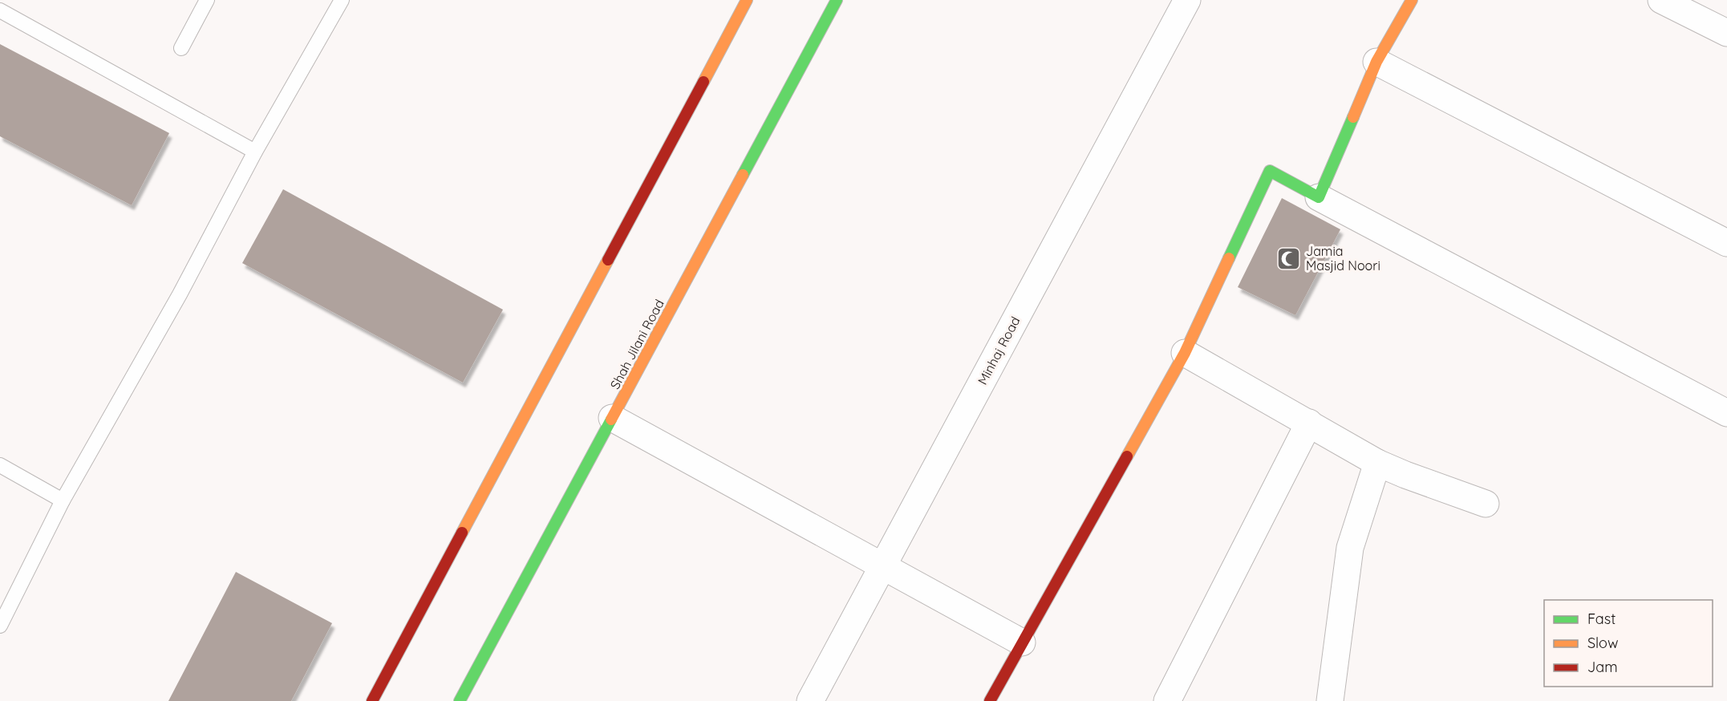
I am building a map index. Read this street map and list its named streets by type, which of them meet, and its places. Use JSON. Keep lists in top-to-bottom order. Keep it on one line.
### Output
{"streets":{"street":["Shah Jilani Road","Minhaj Road"]},"places":{"mosque":["Jamia Masjid Noori"]},"legend":["Fast","Slow","Jam"]}
